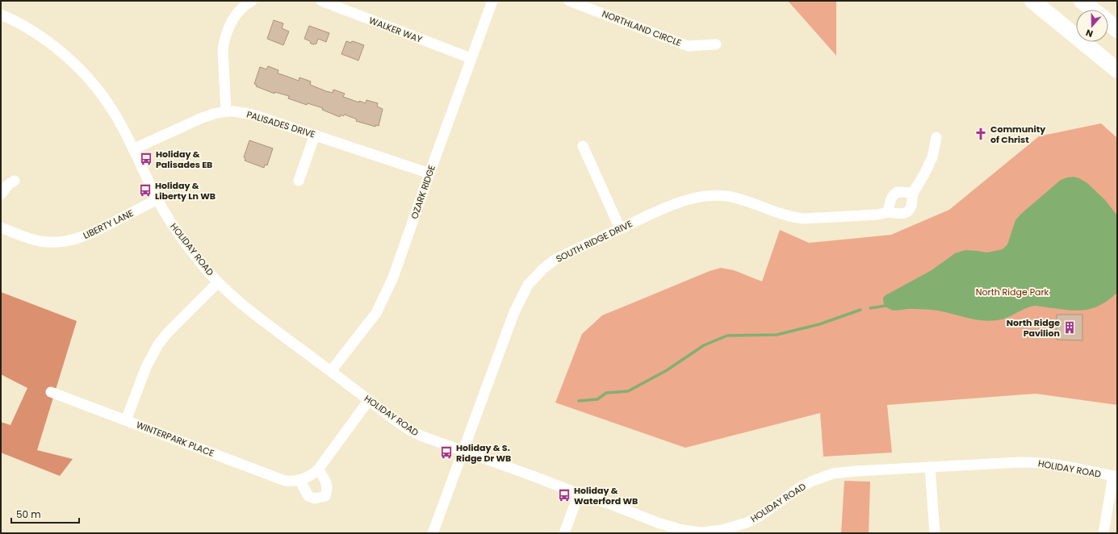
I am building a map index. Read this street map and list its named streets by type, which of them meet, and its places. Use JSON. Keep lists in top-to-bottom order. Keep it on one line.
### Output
{"streets":{"street":["NORTHLAND CIRCLE","WALKER WAY","PALISADES DRIVE","OZARK RIDGE","LIBERTY LANE","SOUTH RIDGE DRIVE","HOLIDAY ROAD","WINTERPARK PLACE"]},"crossings":[["WALKER WAY","OZARK RIDGE"],["PALISADES DRIVE","OZARK RIDGE"],["PALISADES DRIVE","HOLIDAY ROAD"],["OZARK RIDGE","HOLIDAY ROAD"],["LIBERTY LANE","HOLIDAY ROAD"],["SOUTH RIDGE DRIVE","HOLIDAY ROAD"],["HOLIDAY ROAD","WINTERPARK PLACE"]],"parks":["North Ridge Park"],"places":{"church":["Community of Christ"],"bus stop":["Holiday & Palisades EB","Holiday & Liberty Ln WB","Holiday & S. Ridge Dr WB","Holiday & Waterford WB"],"building":["North Ridge Pavilion"]},"scale_bar":"50 m","north":"bottom"}
